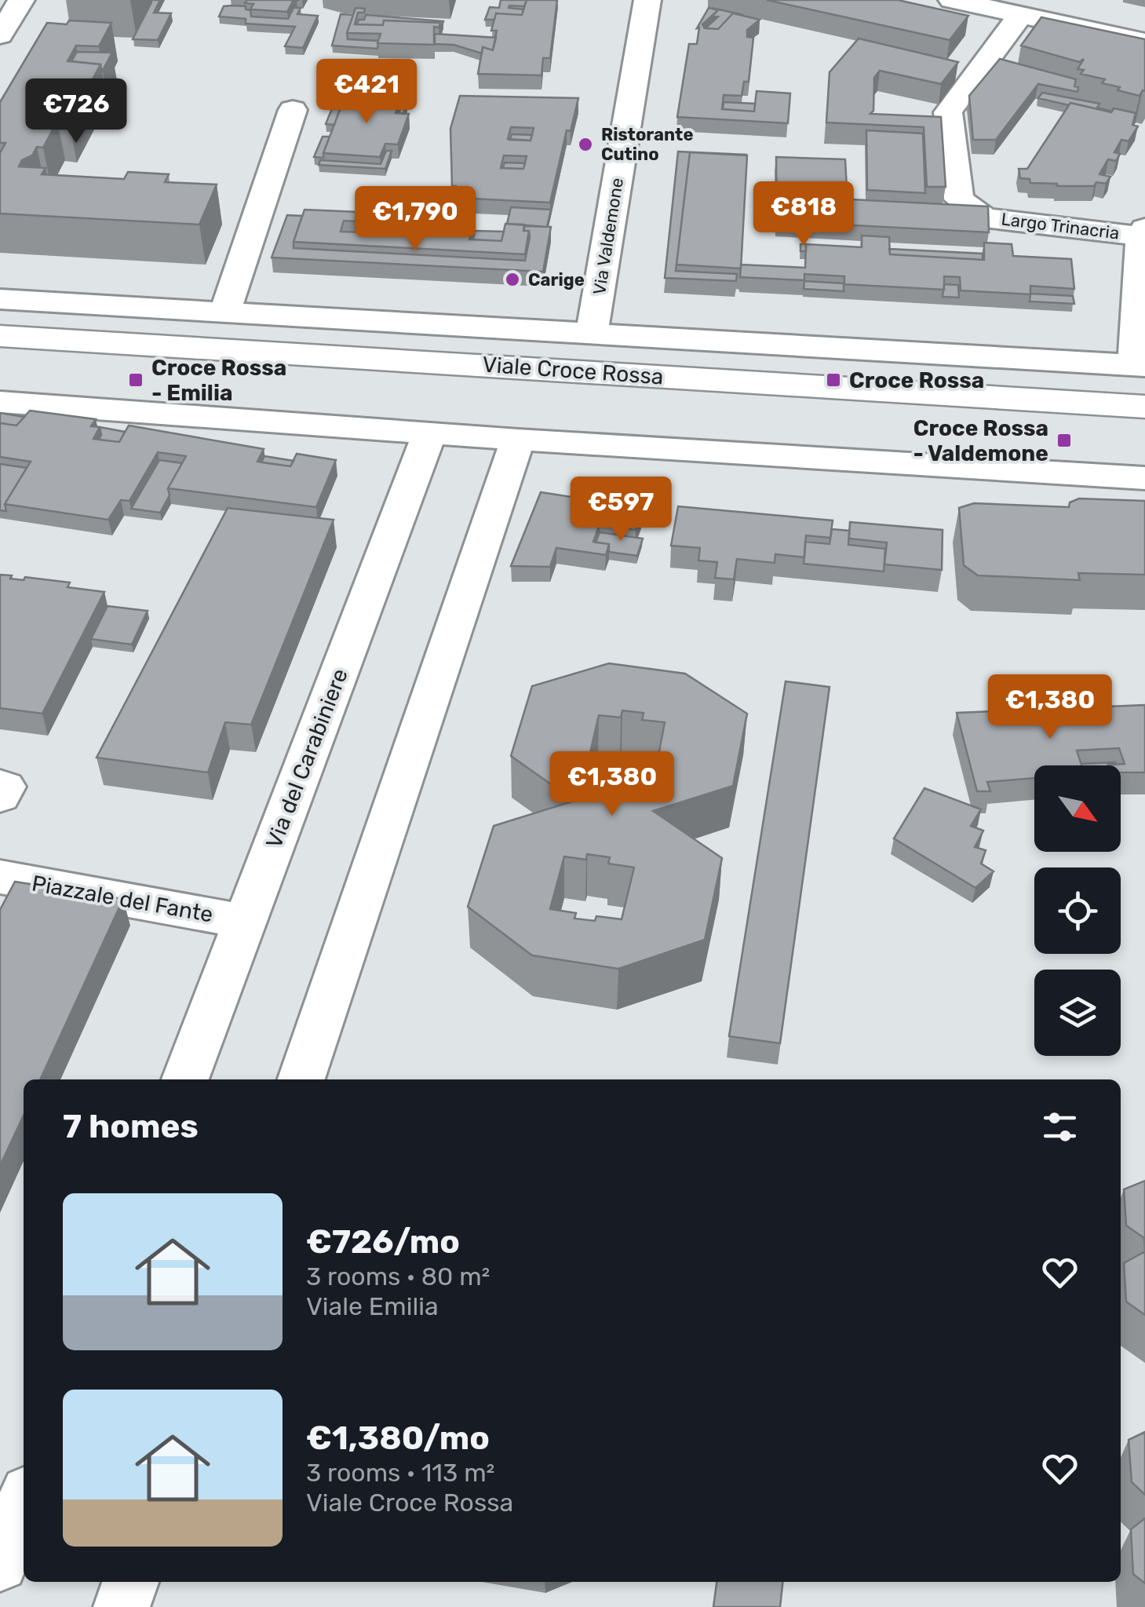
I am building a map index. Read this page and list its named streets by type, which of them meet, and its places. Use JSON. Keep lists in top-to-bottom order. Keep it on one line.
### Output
{"streets":{"street":["Largo Trinacria","Via Valdemone","Viale Croce Rossa","Via del Carabiniere","Piazzale del Fante"]},"crossings":[["Via Valdemone","Viale Croce Rossa"],["Via del Carabiniere","Piazzale del Fante"]],"places":{"other":["Ristorante Cutino","Carige"],"transit":["Croce Rossa - Emilia","Croce Rossa","Croce Rossa - Valdemone"]},"north":"bottom right","page":{"price":["€421","€726","€818","€1,790","€597","€1,380","€1,380"],"heading":"7 homes","list":[{"name":"€726/mo","note":"3 rooms · 80 m² · Viale Emilia"},{"name":"€1,380/mo","note":"3 rooms · 113 m² · Viale Croce Rossa"}]}}
